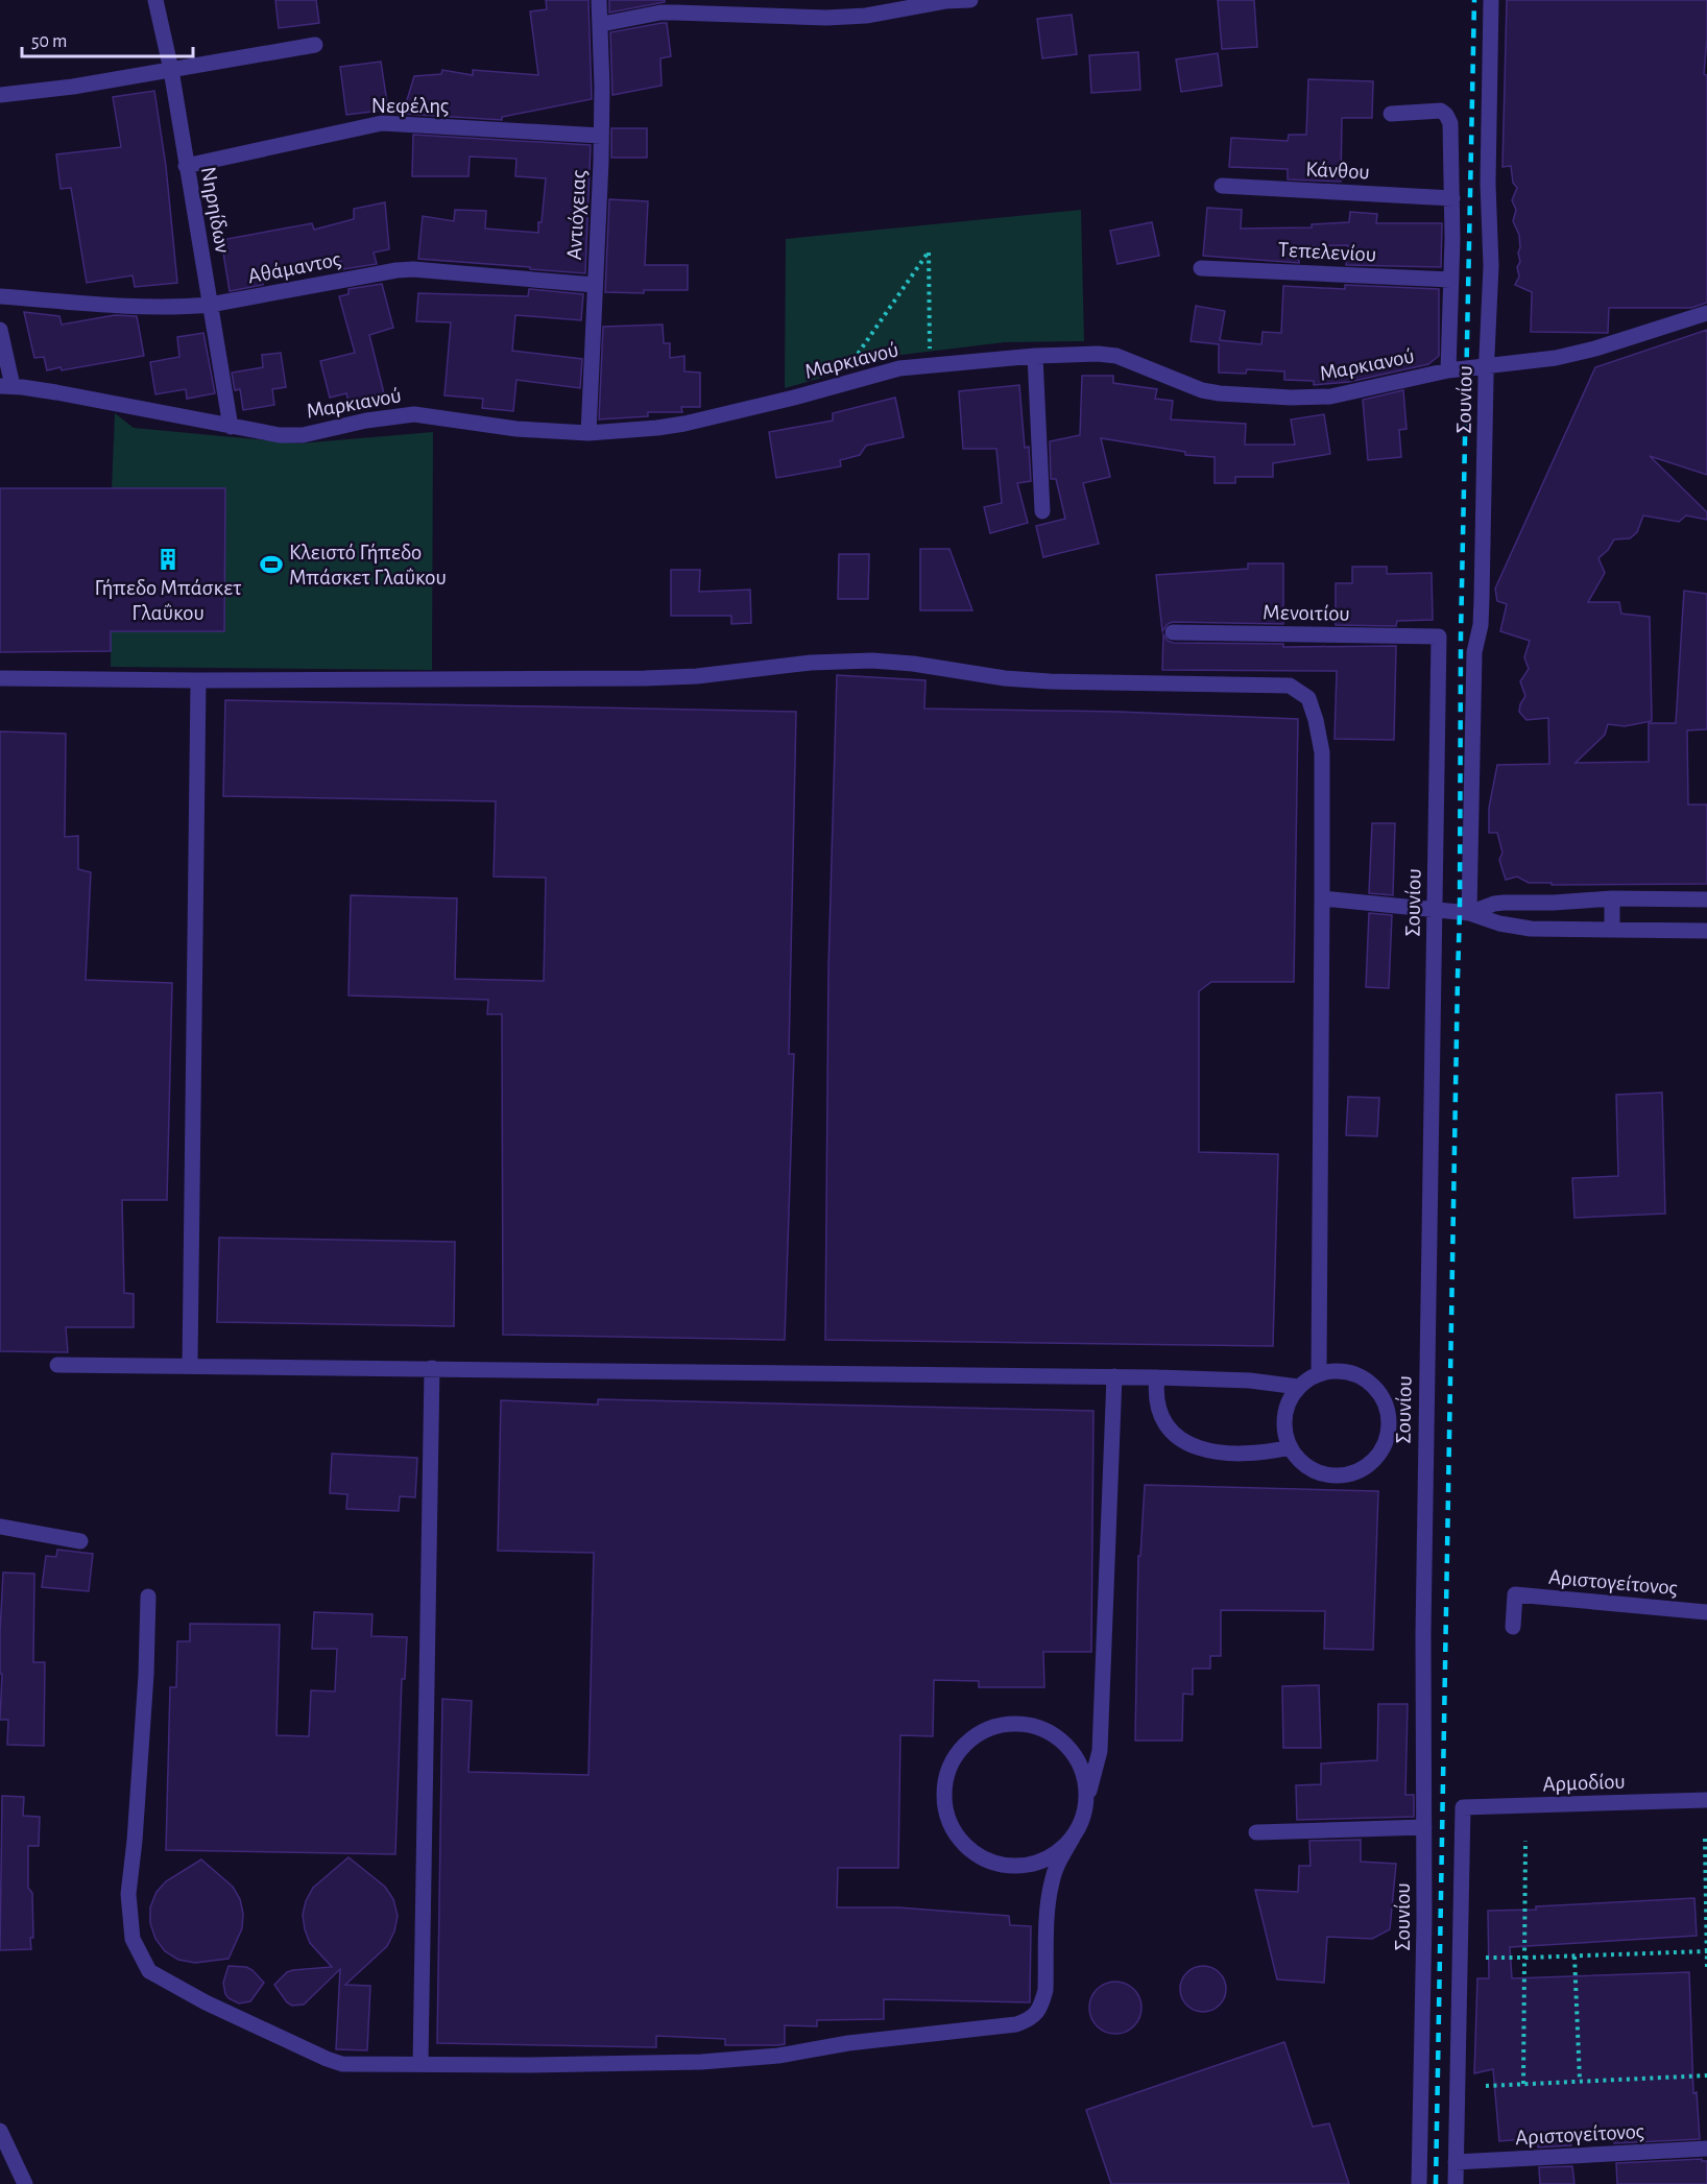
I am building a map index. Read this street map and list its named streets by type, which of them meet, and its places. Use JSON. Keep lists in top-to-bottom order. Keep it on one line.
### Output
{"streets":{"street":["Νεφέλης","Κάνθου","Νηρηίδων","Αντιόχειας","Τεπελενίου","Αθάμαντος","Μαρκιανού","Σουνίου","Μενοιτίου","Αριστογείτονος","Αρμοδίου"]},"crossings":[["Νεφέλης","Νηρηίδων"],["Νεφέλης","Αντιόχειας"],["Κάνθου","Σουνίου"],["Νηρηίδων","Αθάμαντος"],["Νηρηίδων","Μαρκιανού"],["Αντιόχειας","Αθάμαντος"],["Αντιόχειας","Μαρκιανού"],["Τεπελενίου","Σουνίου"],["Μαρκιανού","Σουνίου"],["Σουνίου","Μενοιτίου"],["Αριστογείτονος","Αρμοδίου"]],"places":{"building":["Γήπεδο Μπάσκετ Γλαΰκου"],"sports":["Κλειστό Γήπεδο Μπάσκετ Γλαΰκου"]},"scale_bar":"50 m"}
